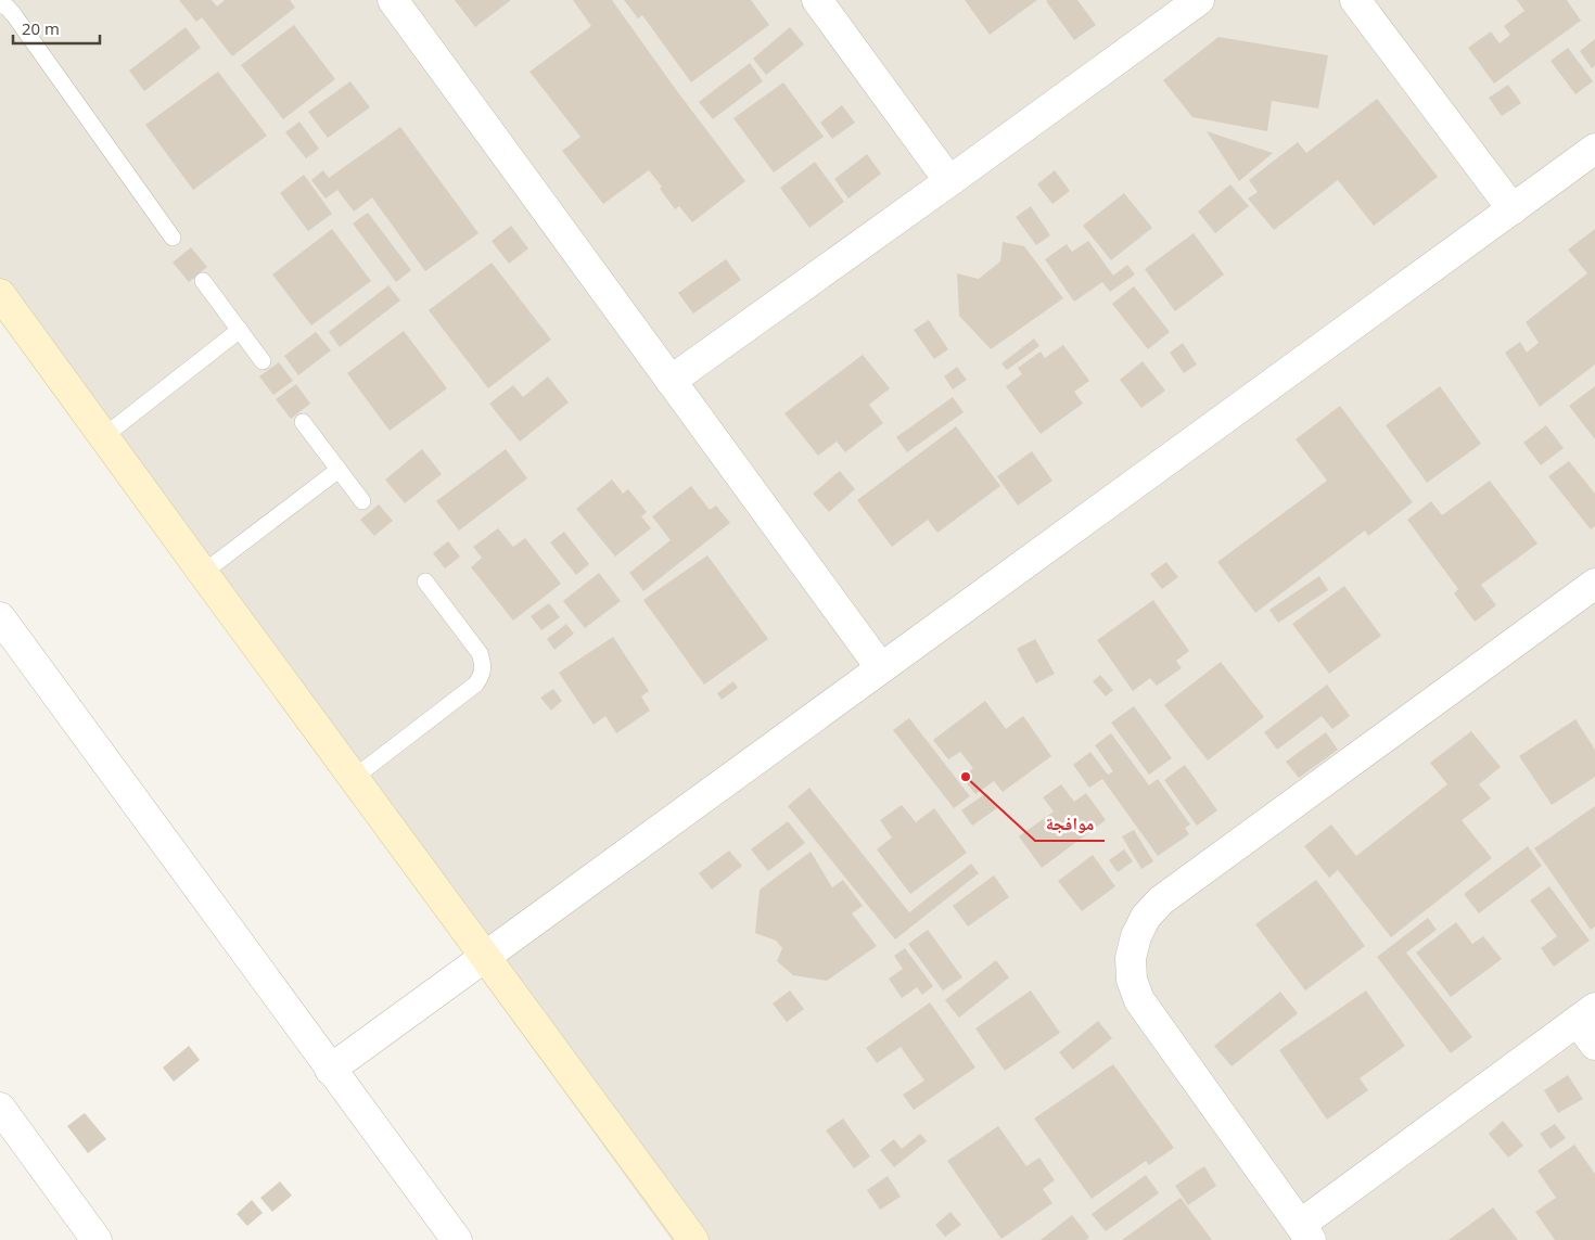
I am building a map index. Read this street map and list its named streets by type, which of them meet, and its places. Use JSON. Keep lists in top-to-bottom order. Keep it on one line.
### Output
{"places":["موافجة"],"scale_bar":"20 m"}
